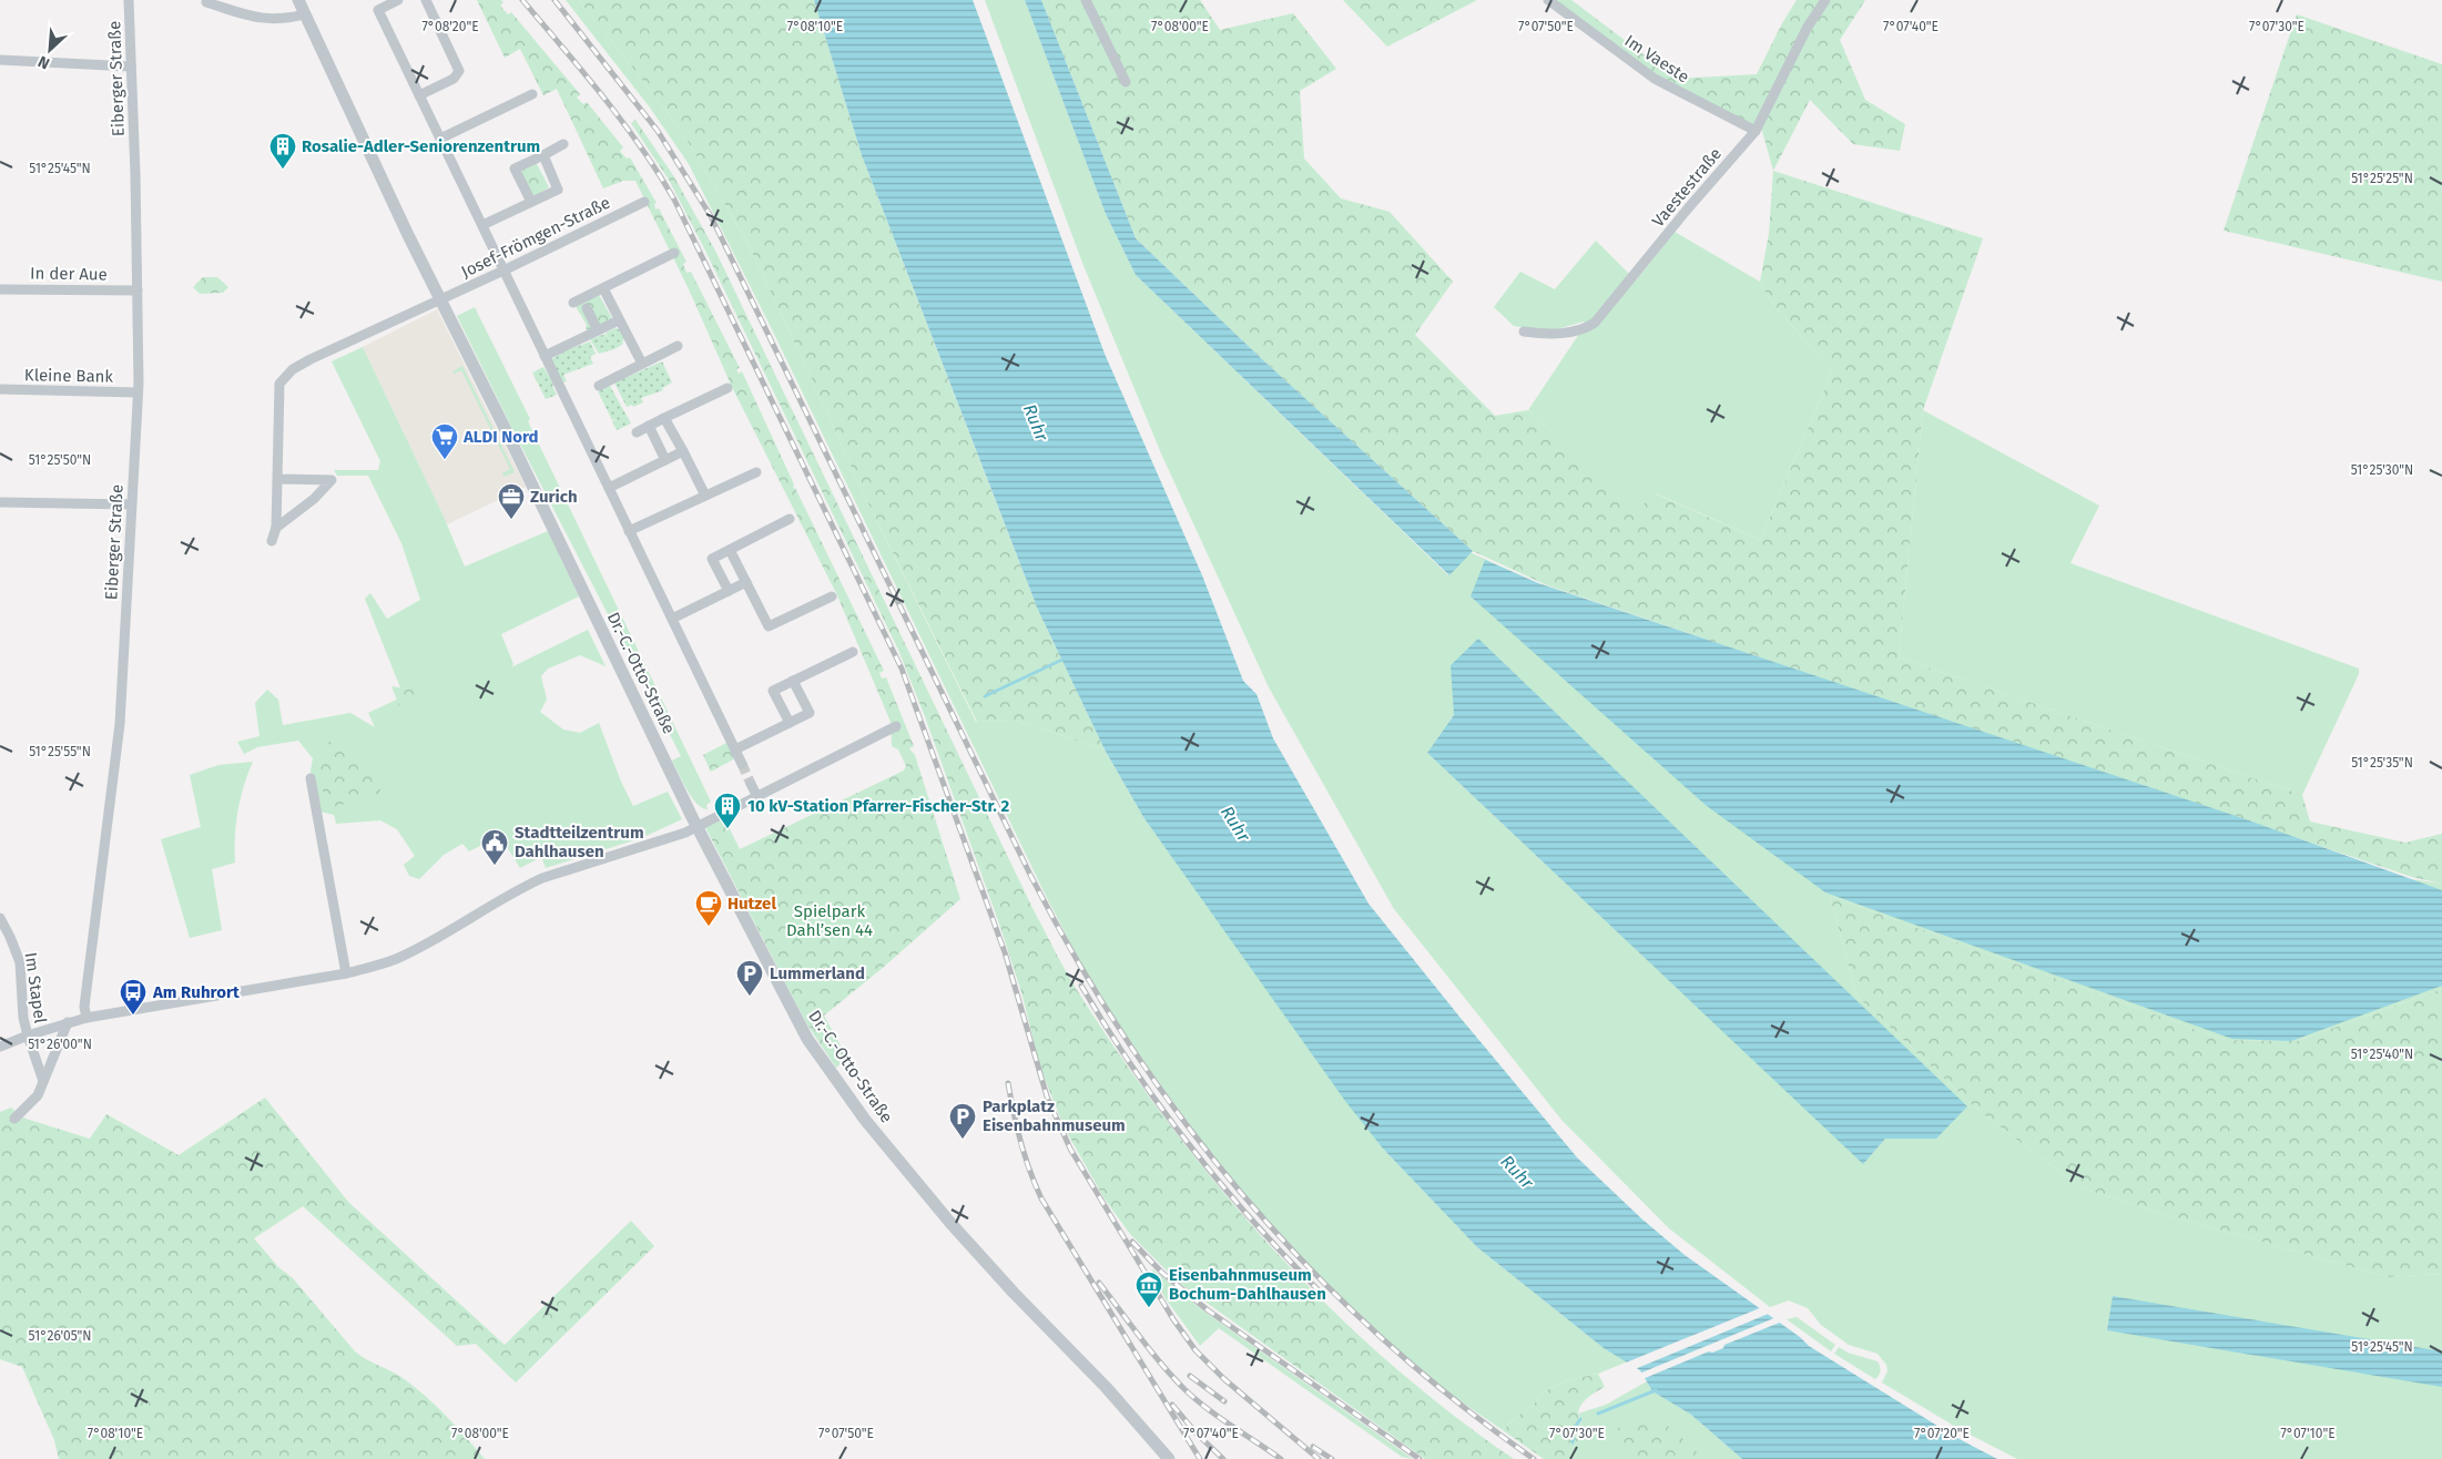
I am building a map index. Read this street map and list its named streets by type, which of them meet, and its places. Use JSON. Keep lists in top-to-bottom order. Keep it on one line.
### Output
{"streets":{"street":["Im Vaeste","Eiberger Straße","Vaestestraße","Josef-Frömgen-Straße","In der Aue","Kleine Bank","Dr.-C.-Otto-Straße","Im Stapel"]},"crossings":[["Im Vaeste","Vaestestraße"],["Eiberger Straße","In der Aue"],["Eiberger Straße","Kleine Bank"],["Josef-Frömgen-Straße","Dr.-C.-Otto-Straße"]],"water":["Ruhr"],"parks":["Spielpark Dahl’sen 44"],"places":{"building":["Rosalie-Adler-Seniorenzentrum","10 kV-Station Pfarrer-Fischer-Str. 2"],"supermarket":["ALDI Nord"],"office":["Zurich"],"public building":["Stadtteilzentrum Dahlhausen"],"cafe":["Hutzel"],"parking":["Lummerland","Parkplatz Eisenbahnmuseum"],"bus stop":["Am Ruhrort"],"museum":["Eisenbahnmuseum Bochum-Dahlhausen"]},"north":"bottom left","coordinates":["7°08'20\"E","7°08'10\"E","7°08'00\"E","7°07'50\"E","7°07'40\"E","7°07'30\"E","51°25'45\"N","51°25'25\"N","51°25'50\"N","51°25'30\"N","51°25'55\"N","51°25'35\"N","51°26'00\"N","51°25'40\"N","51°26'05\"N","7°07'20\"E","7°07'10\"E"]}
